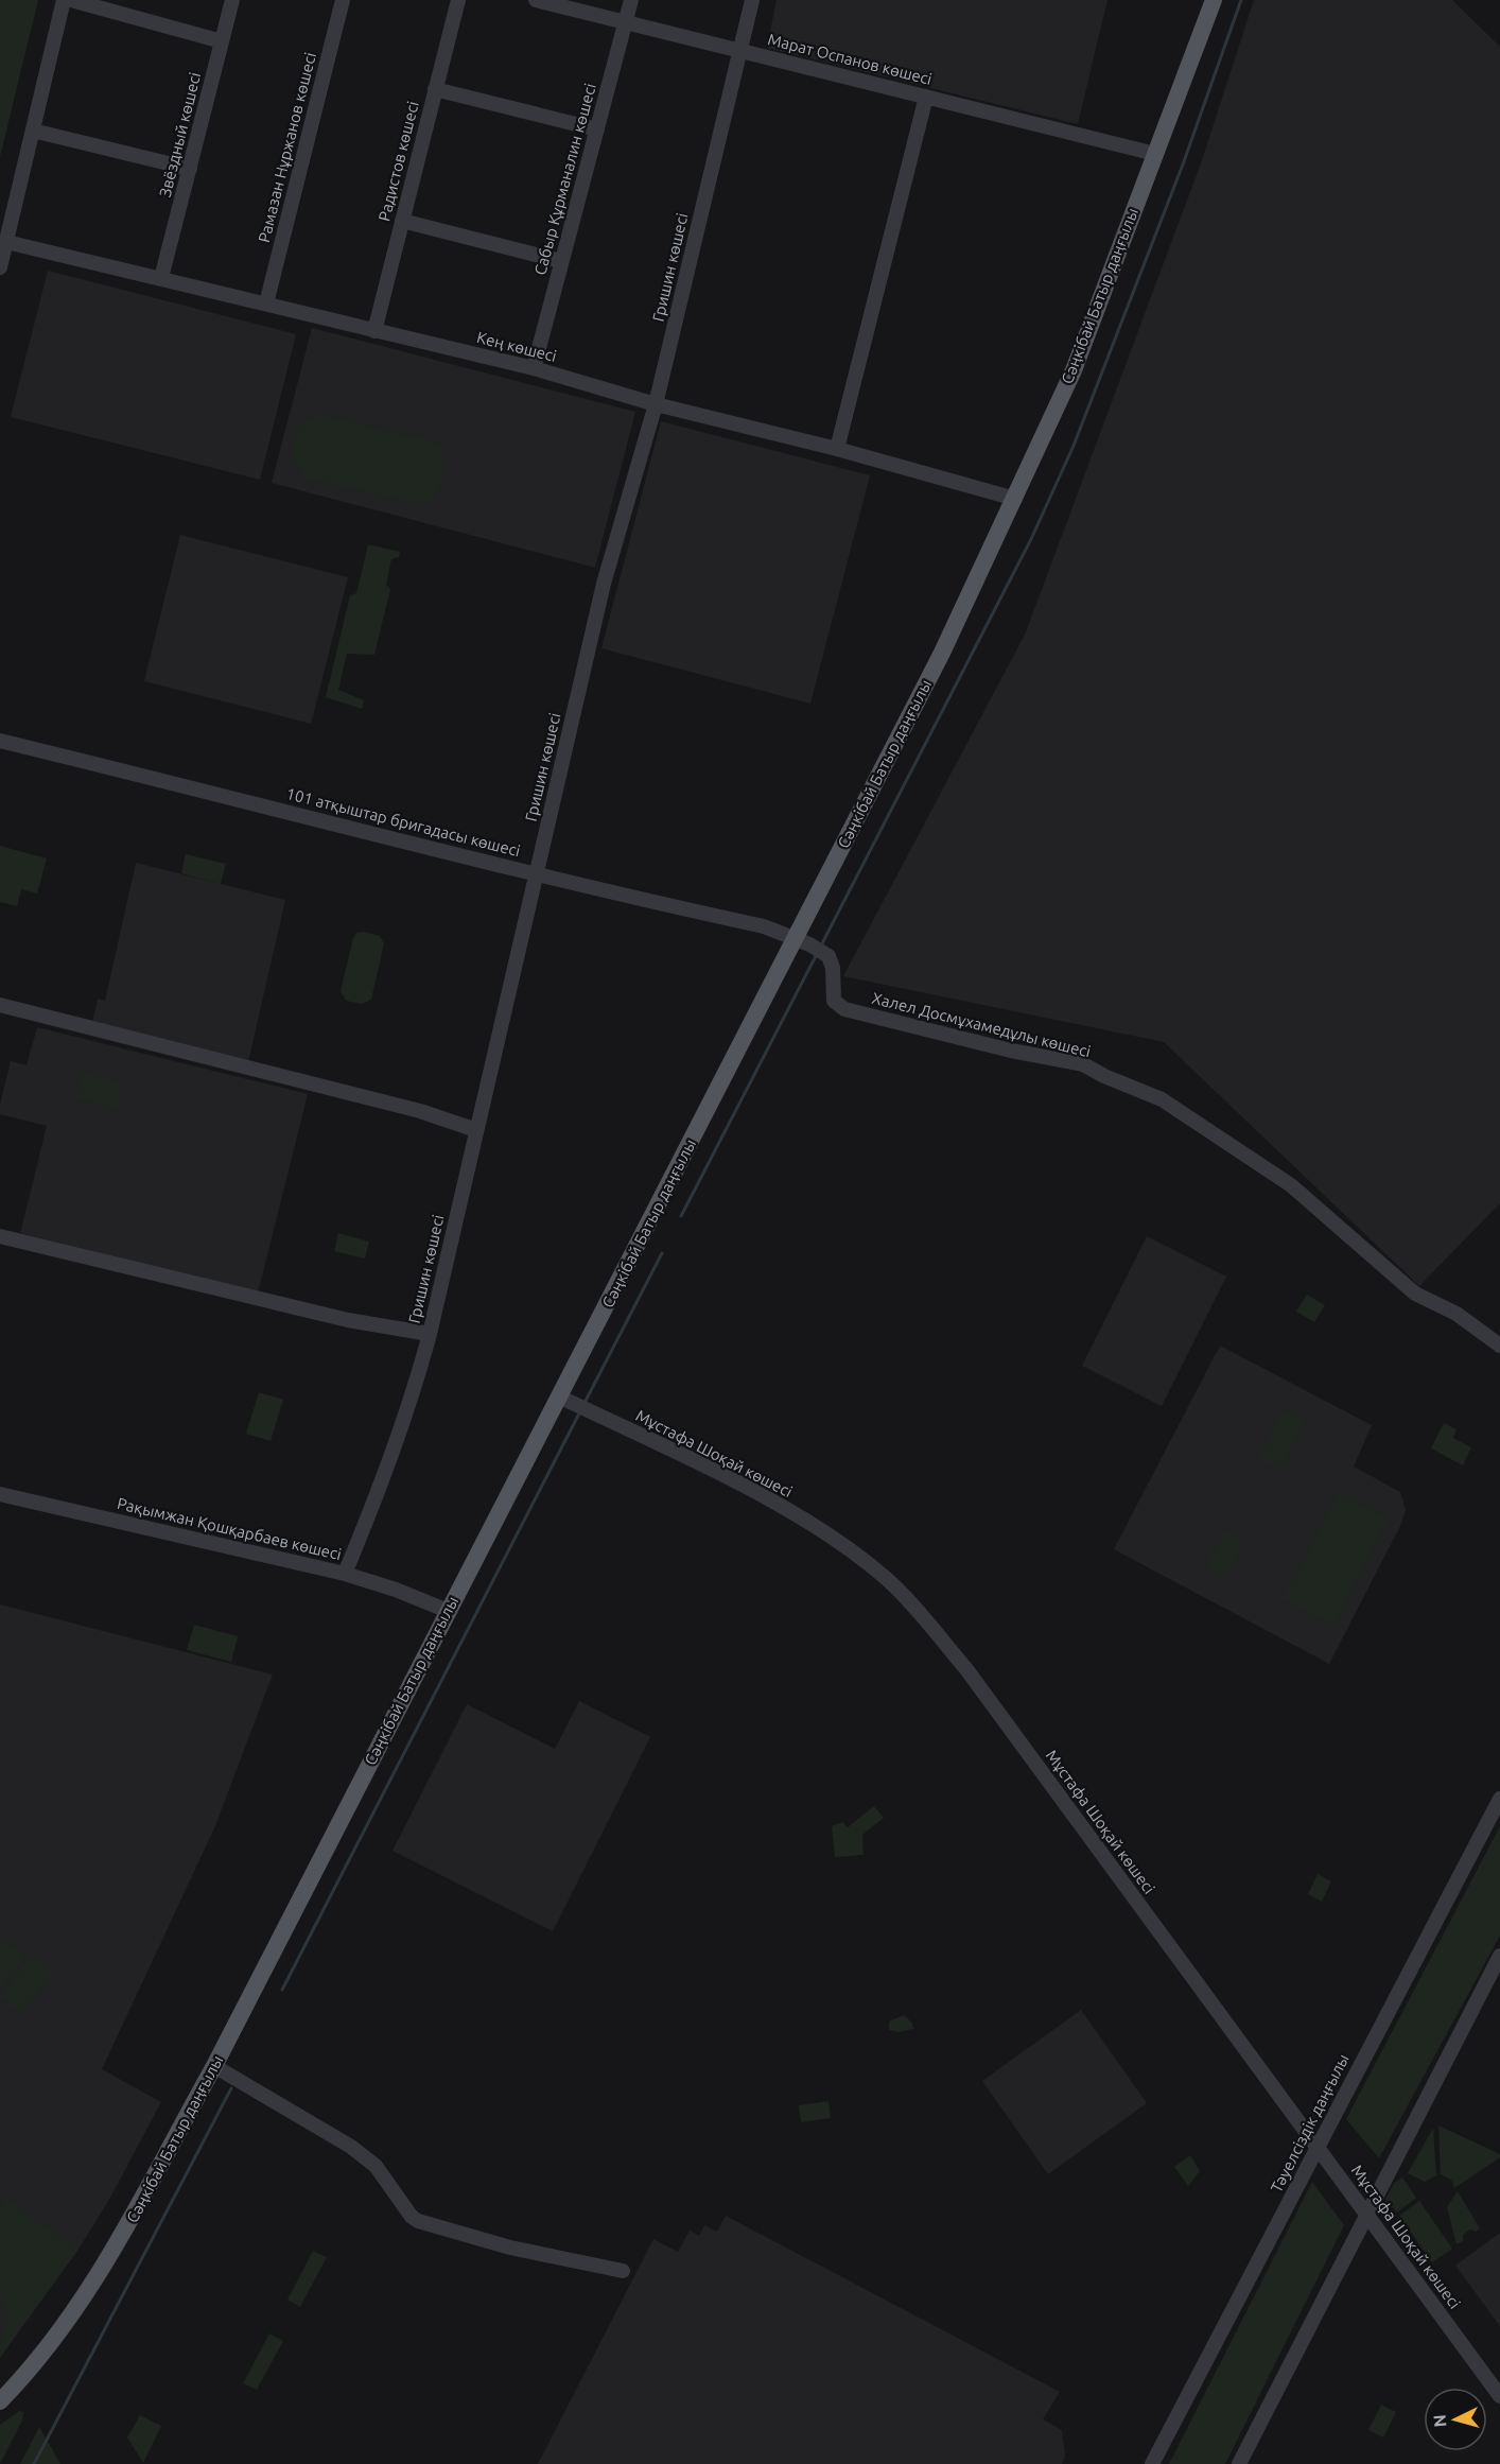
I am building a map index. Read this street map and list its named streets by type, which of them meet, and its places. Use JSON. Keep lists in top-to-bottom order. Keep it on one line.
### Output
{"streets":{"main road":["Сәңкібай Батыр даңғылы"],"street":["Марат Оспанов көшесі","Звёздный көшесі","Рамазан Нұржанов көшесі","Радистов көшесі","Сабыр Құрманалин көшесі","Гришин көшесі","Кең көшесі","101 атқыштар бригадасы көшесі","Халел Досмұхамедұлы көшесі","Мұстафа Шоқай көшесі","Рақымжан Қошқарбаев көшесі","Тәуелсіздік даңғылы"]},"crossings":[["Марат Оспанов көшесі","Сабыр Құрманалин көшесі"],["Марат Оспанов көшесі","Гришин көшесі"],["Марат Оспанов көшесі","Сәңкібай Батыр даңғылы"],["Звёздный көшесі","Кең көшесі"],["Рамазан Нұржанов көшесі","Кең көшесі"],["Радистов көшесі","Кең көшесі"],["Сабыр Құрманалин көшесі","Кең көшесі"],["Гришин көшесі","Кең көшесі"],["Гришин көшесі","101 атқыштар бригадасы көшесі"],["Гришин көшесі","Рақымжан Қошқарбаев көшесі"],["Сәңкібай Батыр даңғылы","Кең көшесі"],["Сәңкібай Батыр даңғылы","101 атқыштар бригадасы көшесі"],["Сәңкібай Батыр даңғылы","Халел Досмұхамедұлы көшесі"],["Сәңкібай Батыр даңғылы","Мұстафа Шоқай көшесі"],["Сәңкібай Батыр даңғылы","Рақымжан Қошқарбаев көшесі"],["101 атқыштар бригадасы көшесі","Халел Досмұхамедұлы көшесі"],["Мұстафа Шоқай көшесі","Тәуелсіздік даңғылы"]],"north":"left"}
